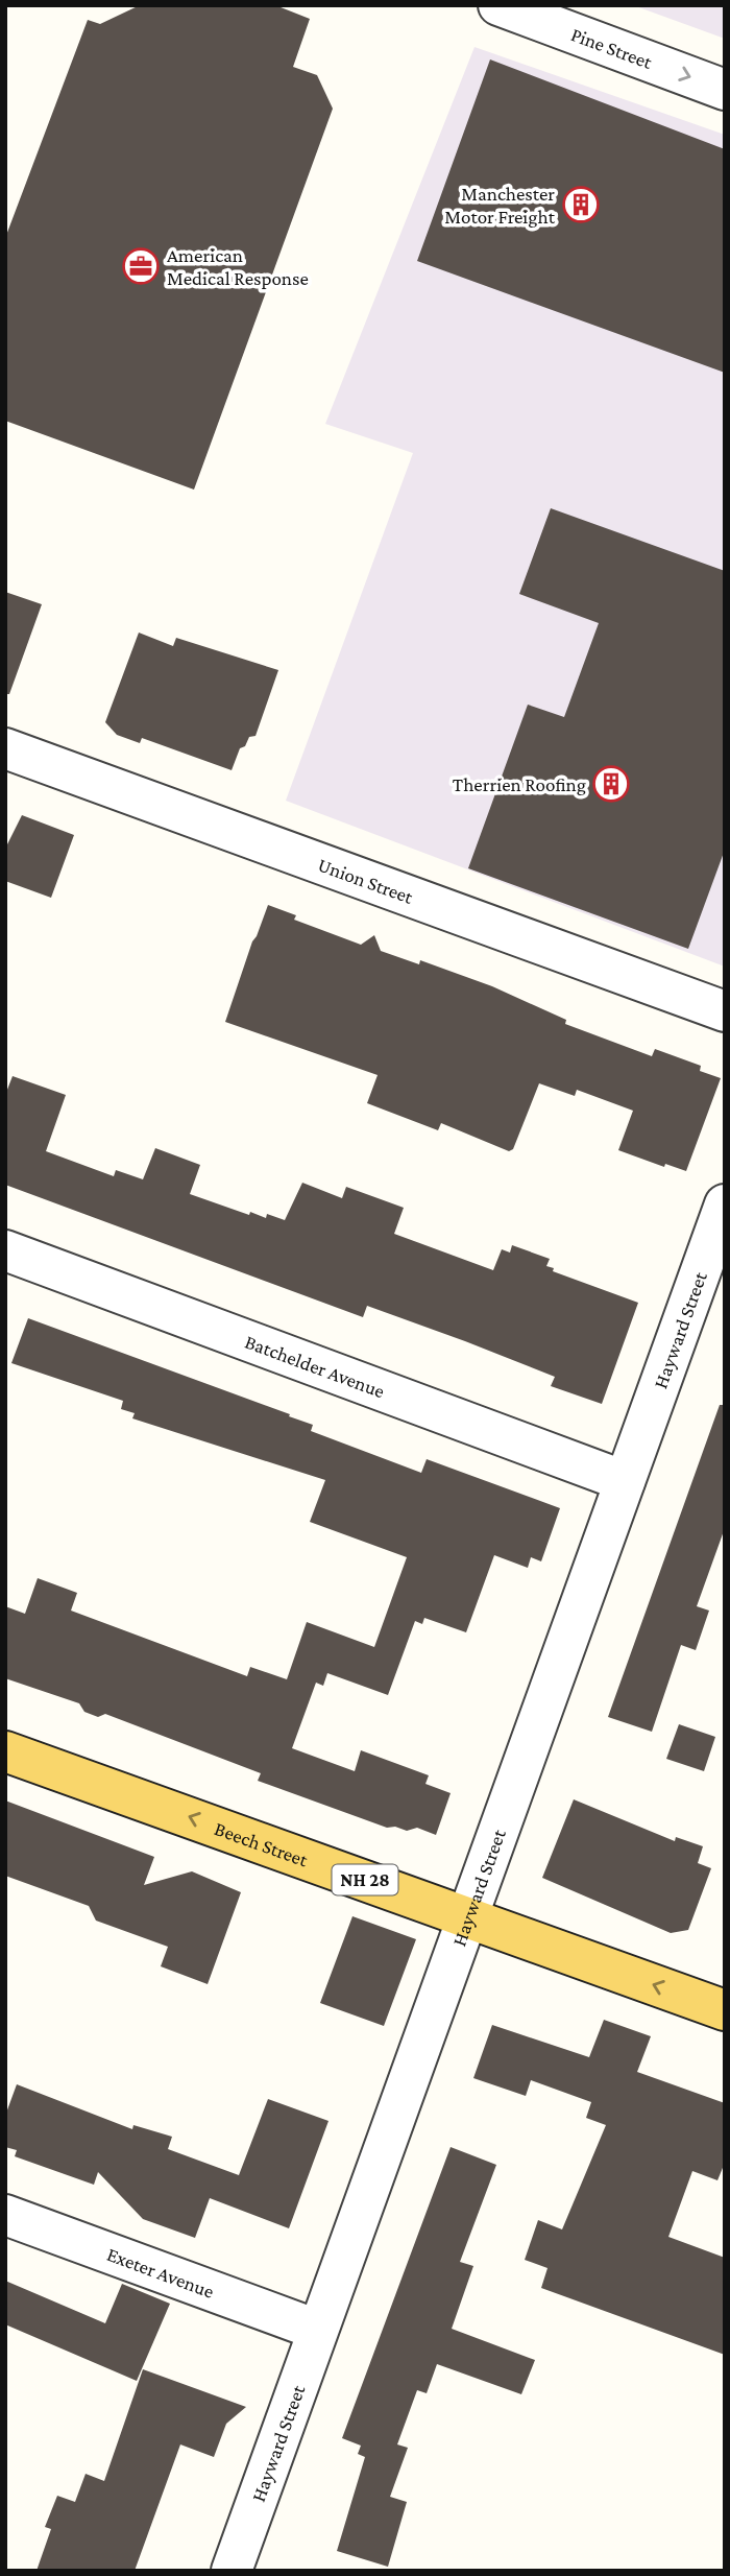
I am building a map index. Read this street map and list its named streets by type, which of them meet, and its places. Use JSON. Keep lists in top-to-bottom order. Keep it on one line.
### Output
{"streets":{"main road":["Beech Street","NH 28"],"street":["Pine Street","Union Street","Hayward Street","Batchelder Avenue","Exeter Avenue"]},"crossings":[["Hayward Street","Batchelder Avenue"],["Hayward Street","Beech Street"],["Hayward Street","Exeter Avenue"]],"one_way":["Pine Street","Beech Street"],"places":{"building":["Manchester Motor Freight","Therrien Roofing"],"office":["American Medical Response"]}}
